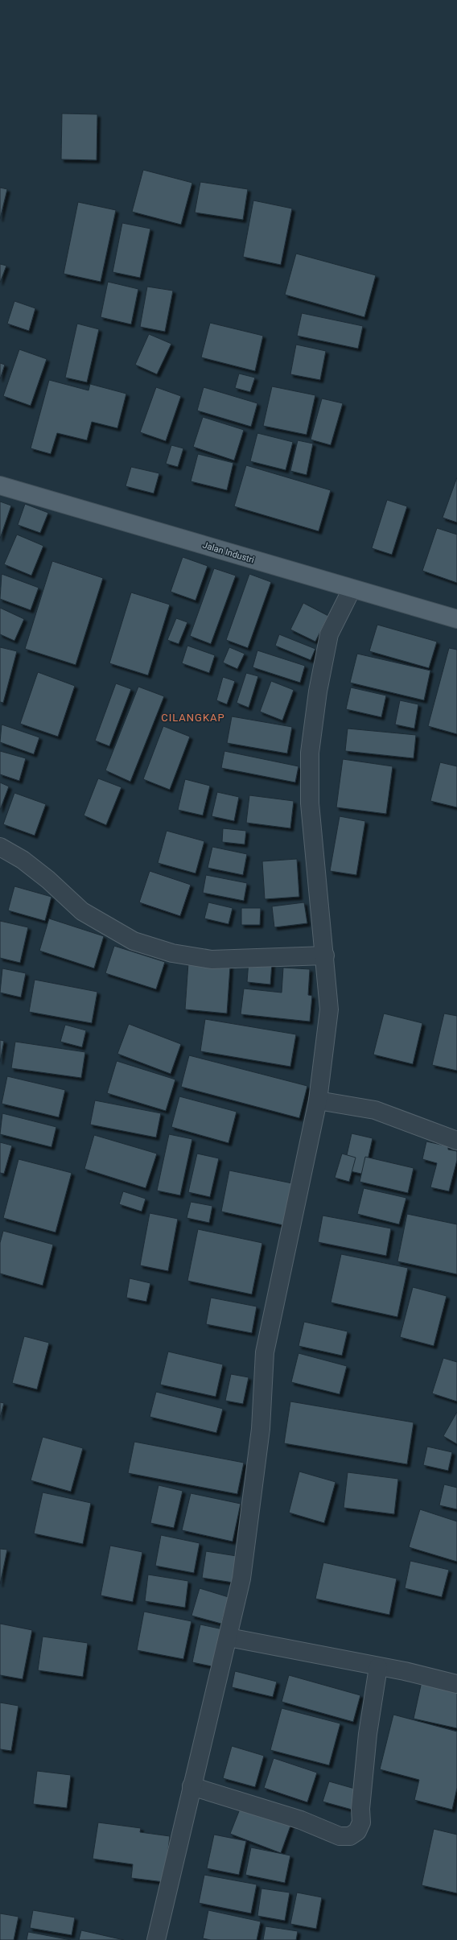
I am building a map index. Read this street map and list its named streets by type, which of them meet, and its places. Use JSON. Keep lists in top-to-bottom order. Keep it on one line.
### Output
{"streets":{"main road":["Jalan Industri"]},"districts":["CILANGKAP"]}
